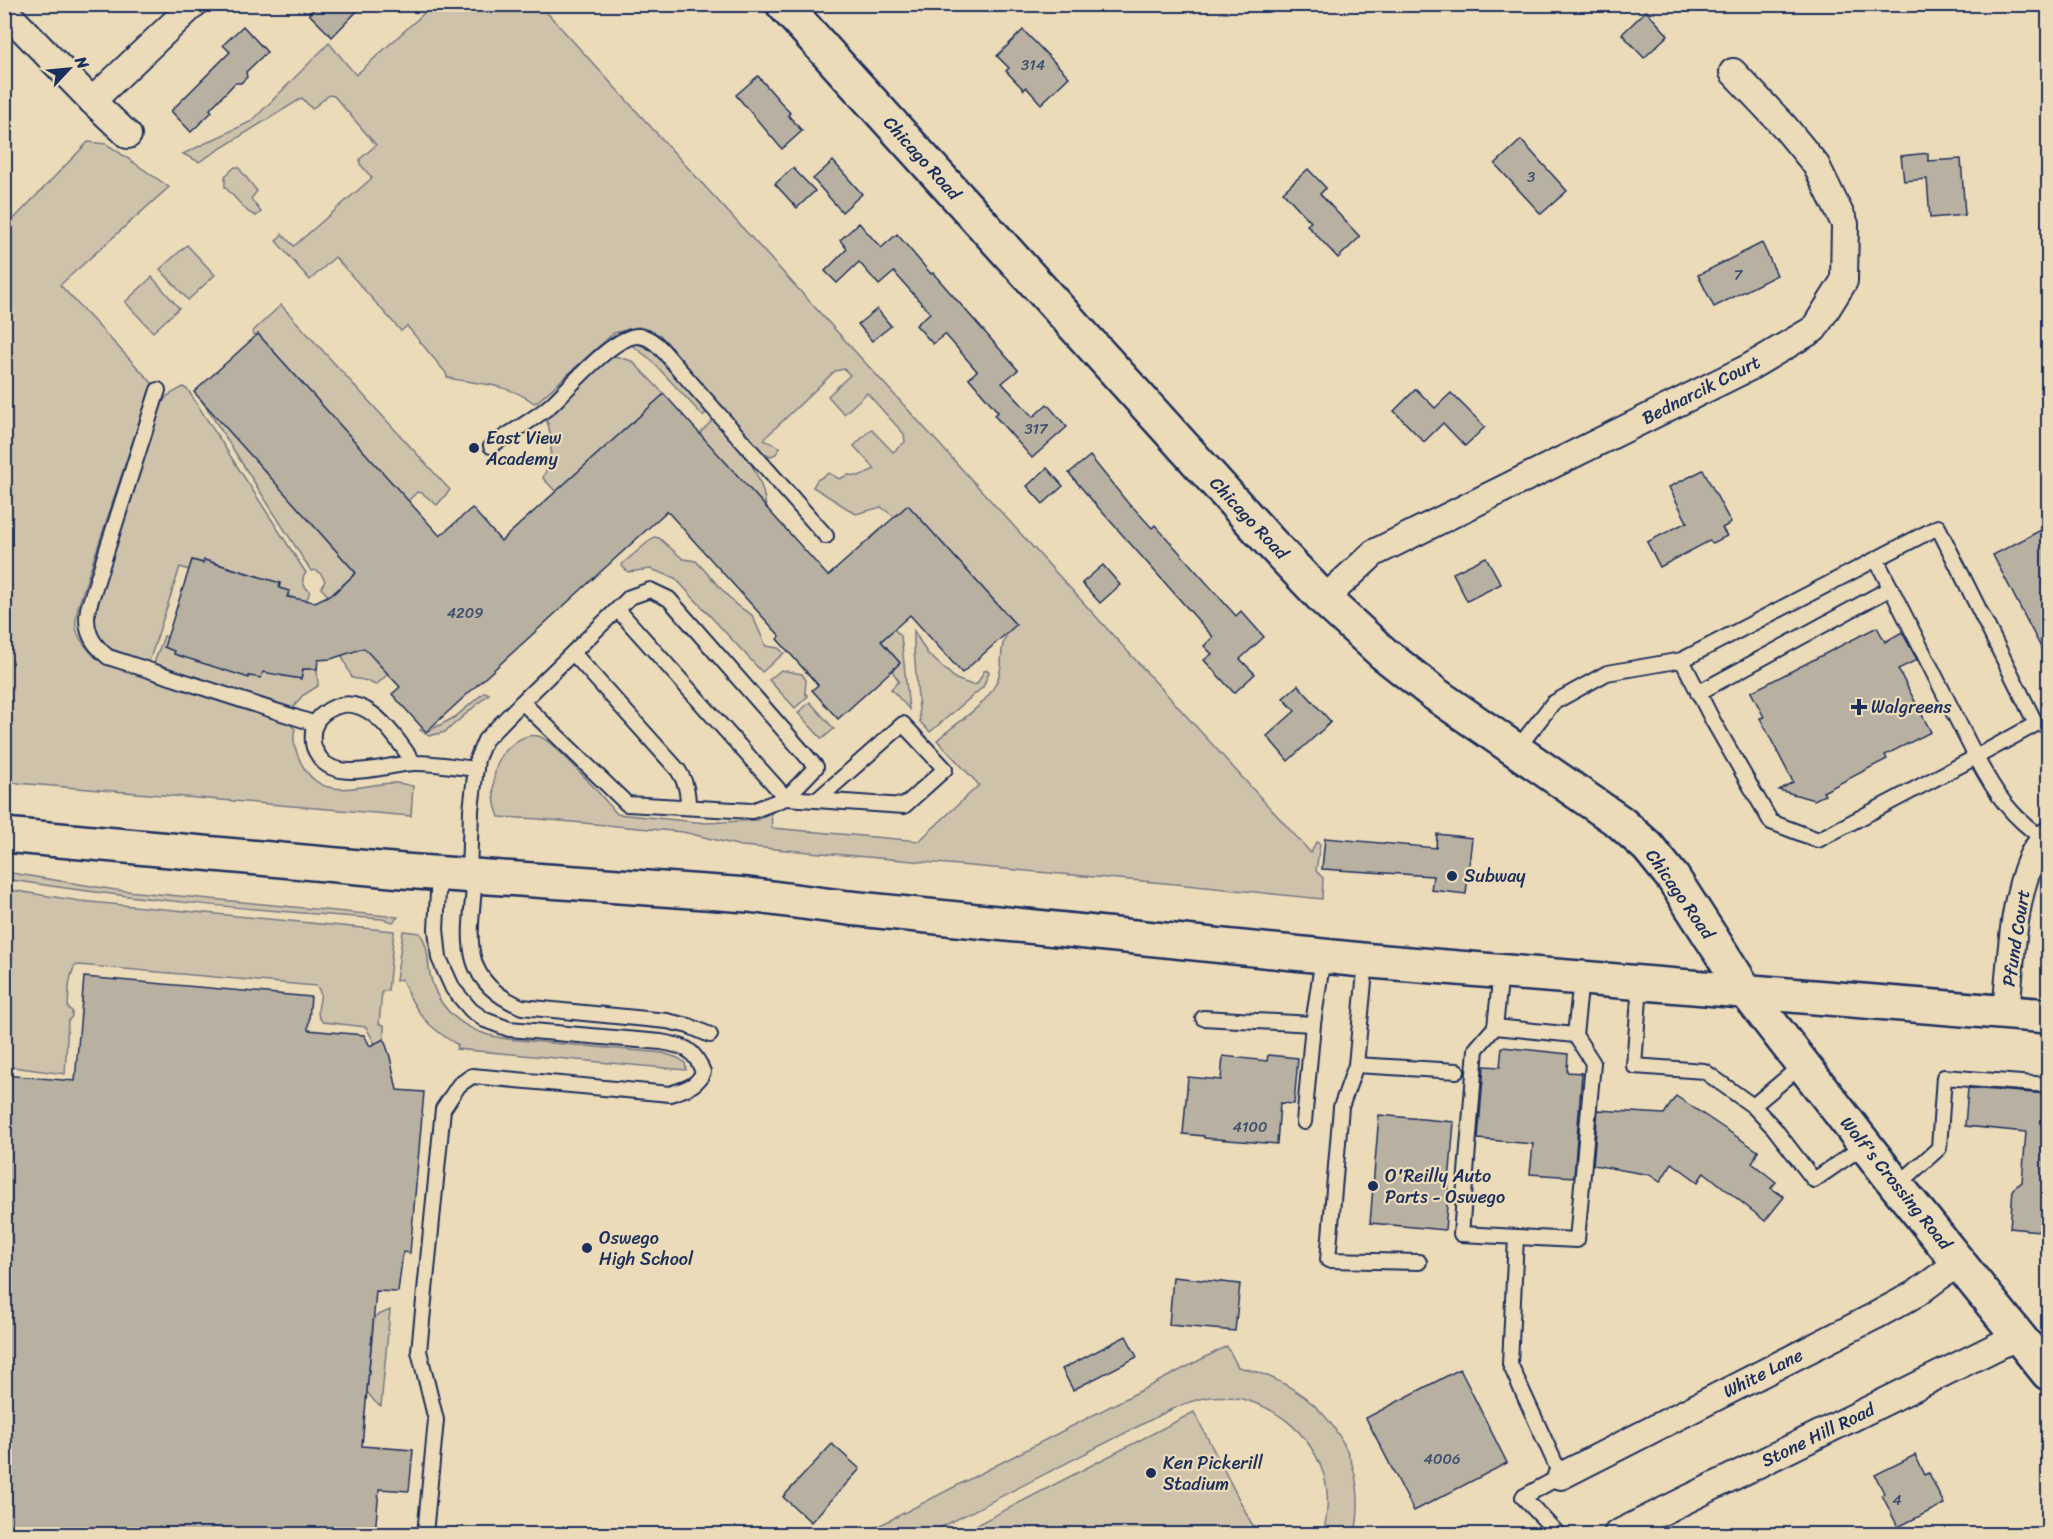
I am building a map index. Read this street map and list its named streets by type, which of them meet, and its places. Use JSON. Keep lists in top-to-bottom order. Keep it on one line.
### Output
{"streets":{"main road":["Chicago Road","Wolf's Crossing Road"],"street":["Bednarcik Court","Pfund Court","White Lane","Stone Hill Road"]},"crossings":[["Chicago Road","Bednarcik Court"],["Chicago Road","Wolf's Crossing Road"],["Wolf's Crossing Road","White Lane"],["Wolf's Crossing Road","Stone Hill Road"]],"places":{"other":["East View Academy","Subway","O'Reilly Auto Parts - Oswego","Oswego High School","Ken Pickerill Stadium"],"health":["Walgreens"]},"house_numbers":["314","3","7","317","4209","4100","4006","4"],"north":"top right"}
